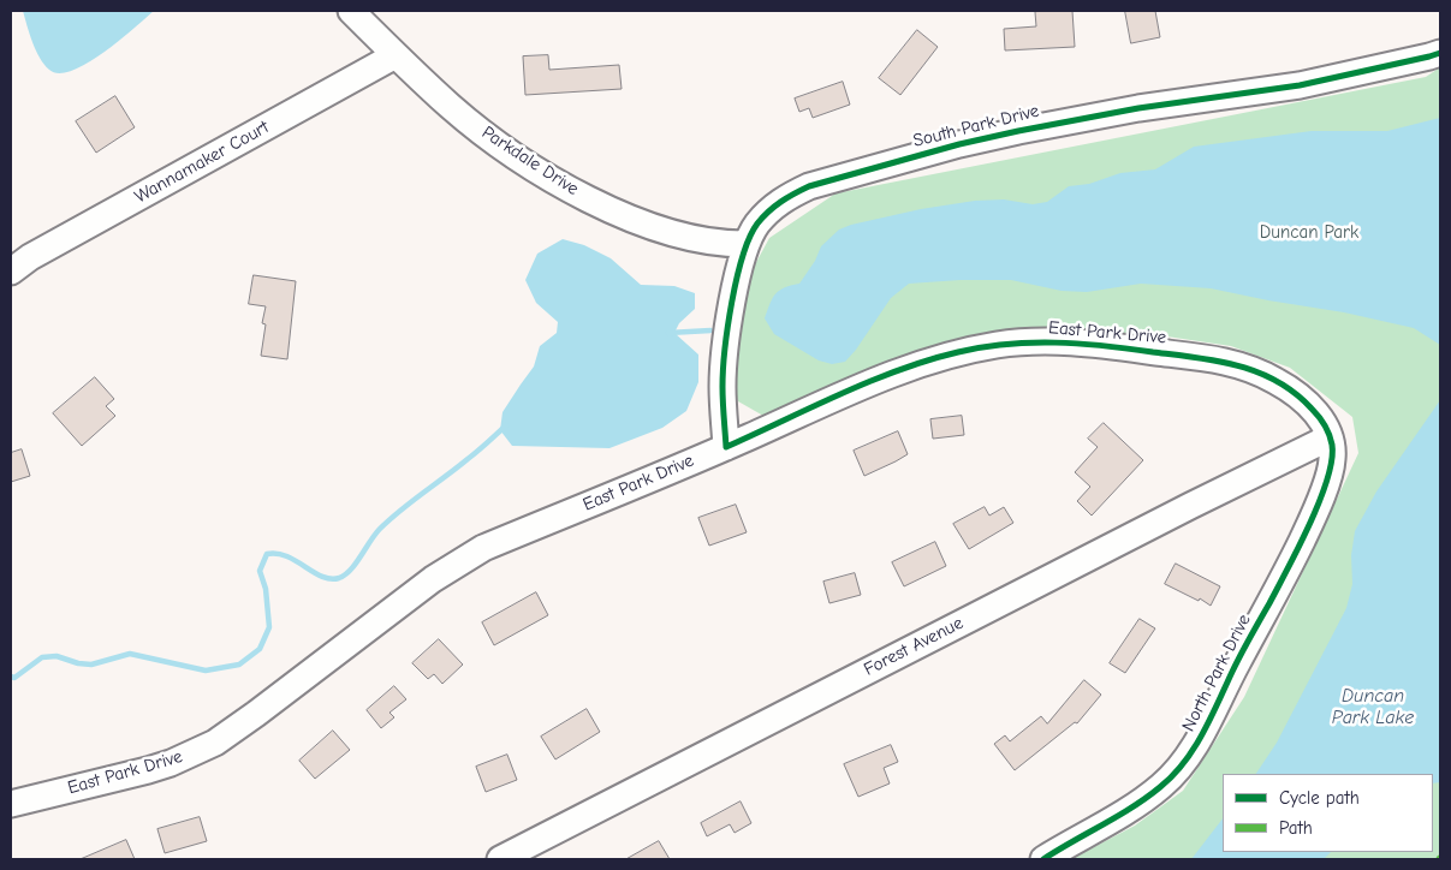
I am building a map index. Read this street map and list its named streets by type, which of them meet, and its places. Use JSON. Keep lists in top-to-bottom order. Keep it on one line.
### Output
{"streets":{"street":["South Park Drive","Parkdale Drive","Wannamaker Court","East Park Drive","Forest Avenue","North Park Drive"]},"crossings":[["South Park Drive","Parkdale Drive"],["South Park Drive","East Park Drive"],["Parkdale Drive","Wannamaker Court"],["East Park Drive","Forest Avenue"],["East Park Drive","North Park Drive"],["Forest Avenue","North Park Drive"]],"water":["Duncan Park Lake"],"parks":["Duncan Park"],"legend":["Cycle path","Path"]}
